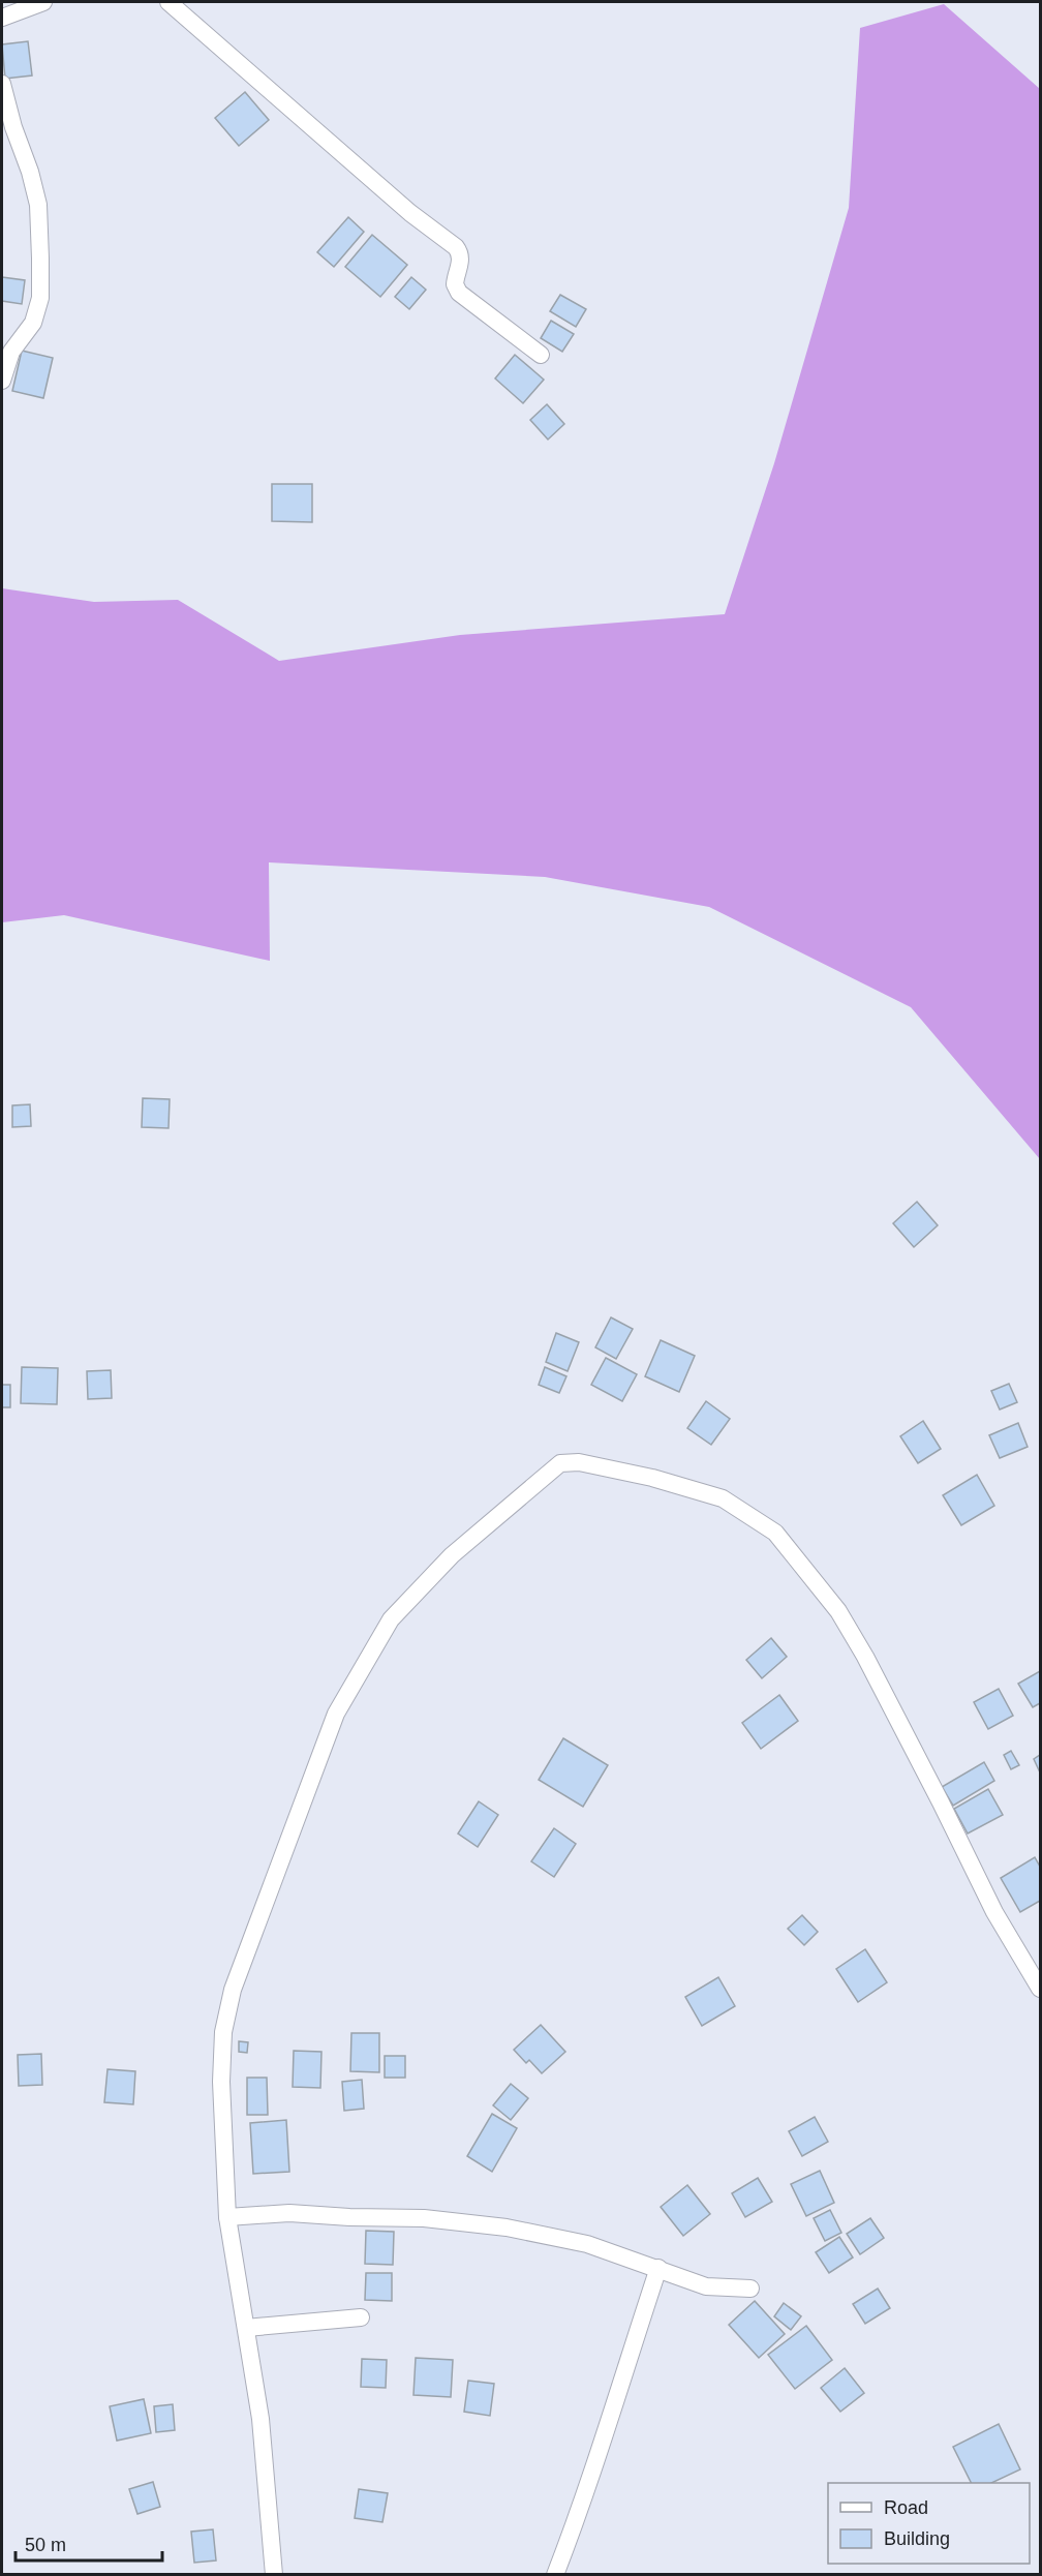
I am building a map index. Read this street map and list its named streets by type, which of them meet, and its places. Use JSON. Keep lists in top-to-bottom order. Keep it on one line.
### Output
{"legend":["Road","Building"],"scale_bar":"50 m"}
